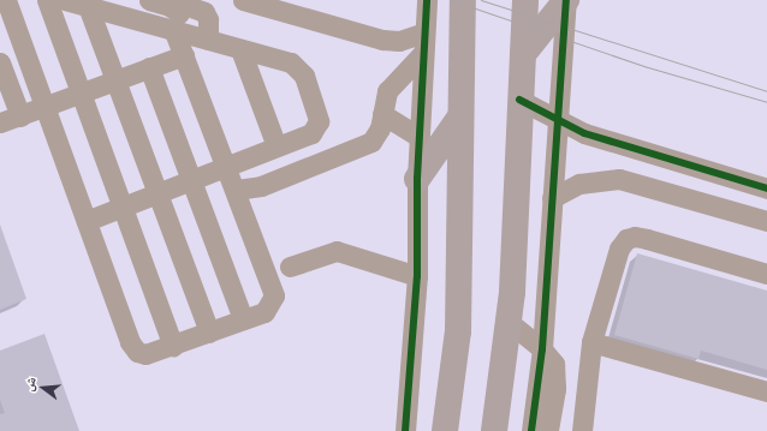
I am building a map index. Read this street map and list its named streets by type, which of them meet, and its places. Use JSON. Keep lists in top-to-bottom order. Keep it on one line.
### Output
{"north":"left"}
